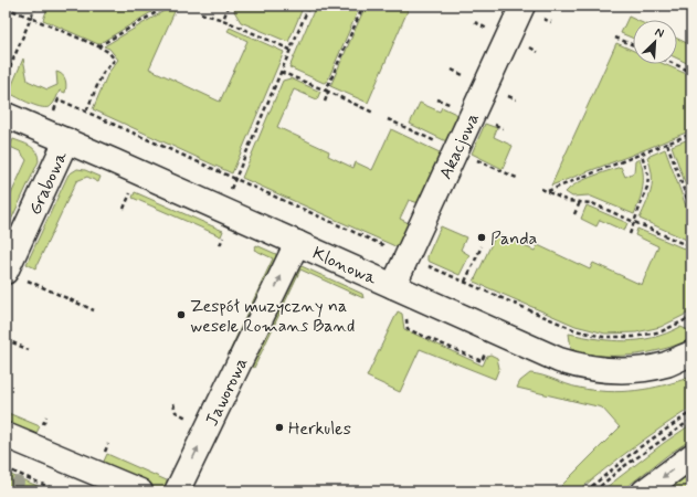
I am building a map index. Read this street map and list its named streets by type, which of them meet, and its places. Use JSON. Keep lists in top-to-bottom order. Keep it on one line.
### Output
{"streets":{"street":["Akacjowa","Grabowa","Klonowa","Jaworowa"]},"crossings":[["Akacjowa","Klonowa"],["Grabowa","Klonowa"],["Klonowa","Jaworowa"]],"one_way":["Jaworowa"],"places":["Panda","Zespół muzyczny na wesele Romans Band","Herkules"],"north":"top right"}
